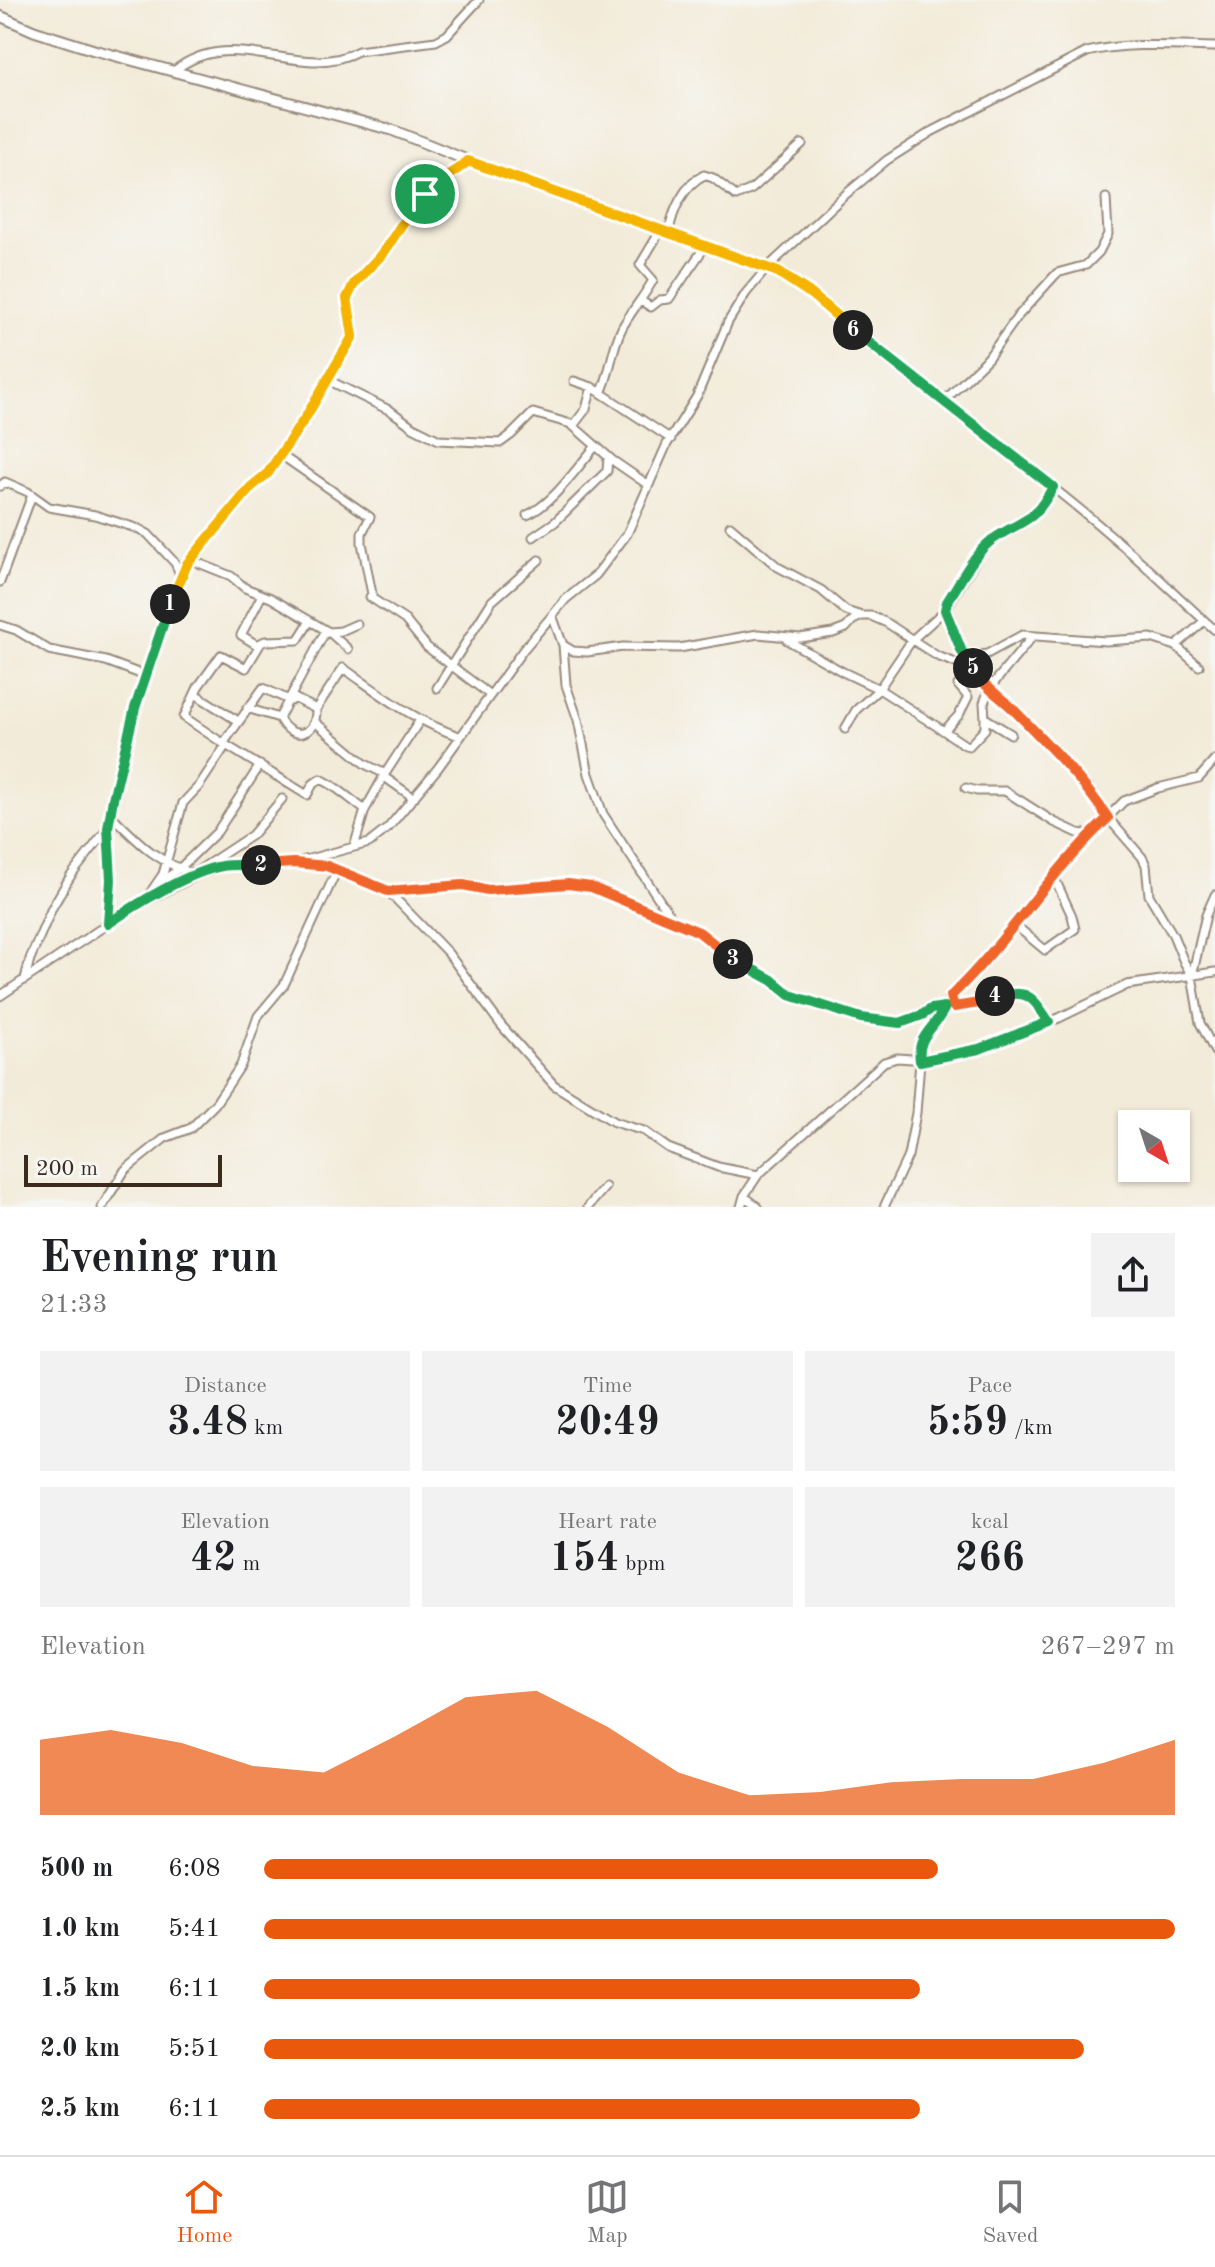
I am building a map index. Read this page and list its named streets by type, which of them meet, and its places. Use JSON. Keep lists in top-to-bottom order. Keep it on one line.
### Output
{"scale_bar":"200 m","north":"bottom right","page":{"pins":["6","1","5","2","3","4"],"scale":"200 m","heading":["Evening run","21:33"],"stats":[["Distance","3.48 km"],["Time","20:49"],["Pace","5:59 /km"],["Elevation","42 m"],["Heart rate","154 bpm"],["kcal","266"]],"chart":["Elevation","267–297 m"],"list":[{"name":"500 m","note":"6:08"},{"name":"1.0 km","note":"5:41"},{"name":"1.5 km","note":"6:11"},{"name":"2.0 km","note":"5:51"},{"name":"2.5 km","note":"6:11"}],"tabs":["Home","Map","Saved"]}}
